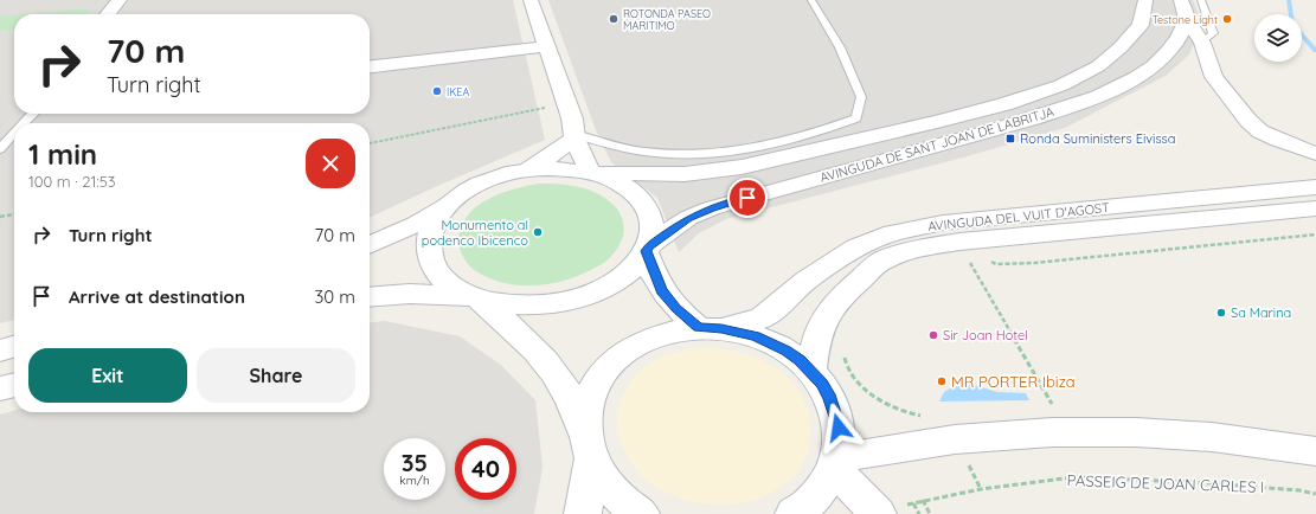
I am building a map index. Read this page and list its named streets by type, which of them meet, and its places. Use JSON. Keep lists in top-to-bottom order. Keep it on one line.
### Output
{"streets":{"street":["AVINGUDA DE SANT JOAN DE LABRITJA","AVINGUDA DEL VUIT D'AGOST"],"path":["PASSEIG DE JOAN CARLES I"]},"places":{"other":["ROTONDA PASEO MARITIMO","Testone Light","IKEA","Monumento al podenco Ibicenco","Sa Marina","Sir Joan Hotel","MR PORTER Ibiza"],"transit":["Ronda Suministers Eivissa"]},"page":{"turn":["70 m","Turn right"],"heading":["1 min","100 m · 21:53"],"list":[{"name":"Turn right","value":"70 m"},{"name":"Arrive at destination","value":"30 m"}],"buttons":["Exit","Share"],"speed":"35 km/h","limit":"40"}}
